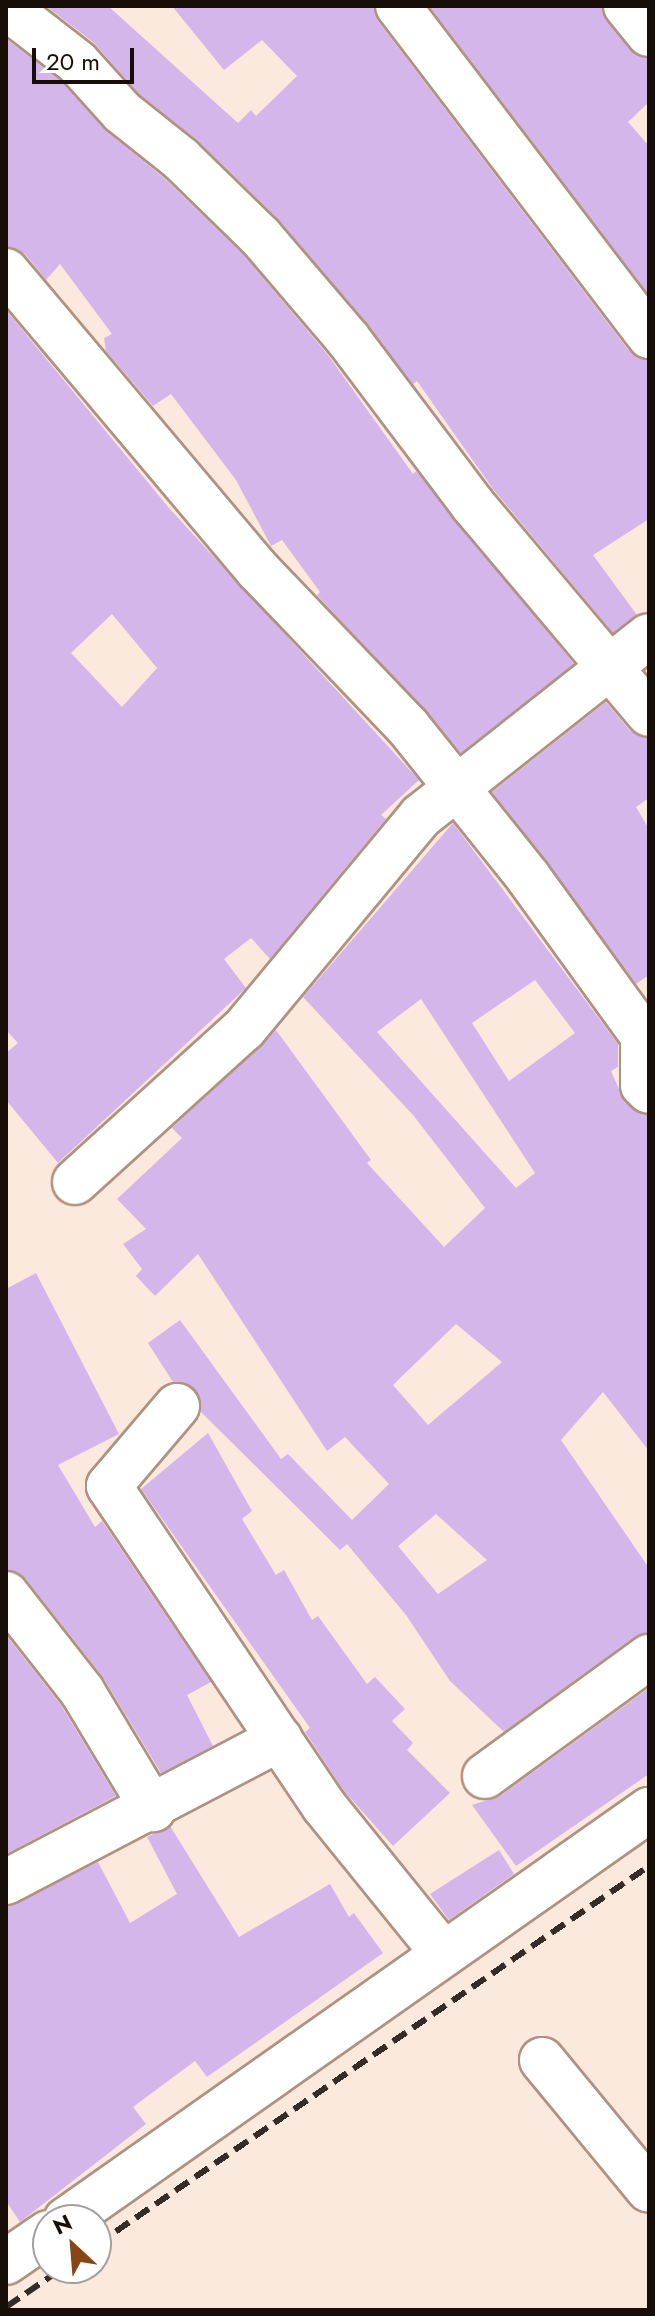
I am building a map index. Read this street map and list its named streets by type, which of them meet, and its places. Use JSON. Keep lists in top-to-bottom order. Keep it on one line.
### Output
{"scale_bar":"20 m","north":"top left"}
